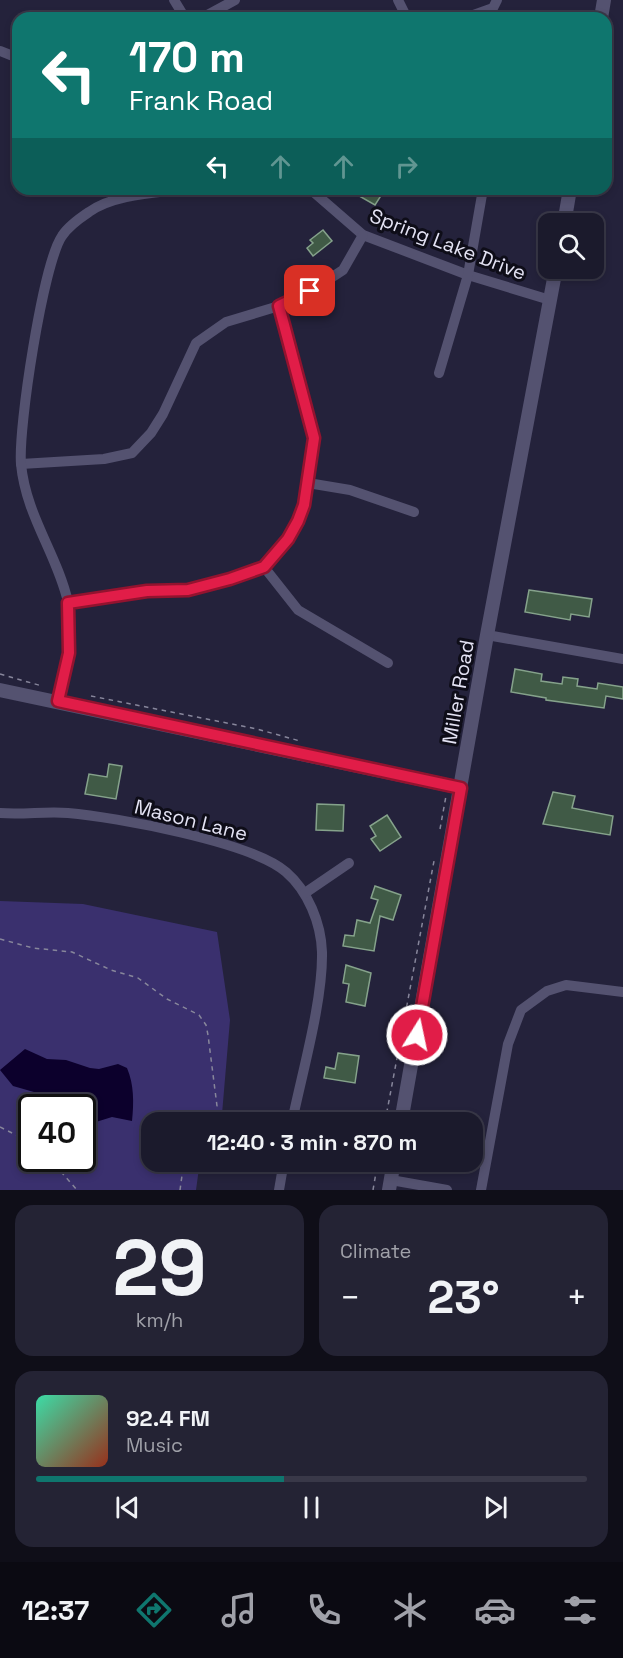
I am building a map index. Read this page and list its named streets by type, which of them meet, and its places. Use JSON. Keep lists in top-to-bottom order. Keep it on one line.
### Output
{"streets":{"street":["Spring Lake Drive","Miller Road","Mason Lane"]},"crossings":[["Spring Lake Drive","Miller Road"]],"page":{"turn":["170 m","Frank Road"],"limit":"40","trip":"12:40 · 3 min · 870 m","tile":[["29","km/h"],"Climate"],"heat":["−","23°","+"],"song":["92.4 FM","Music"],"tabs":"12:37"}}
